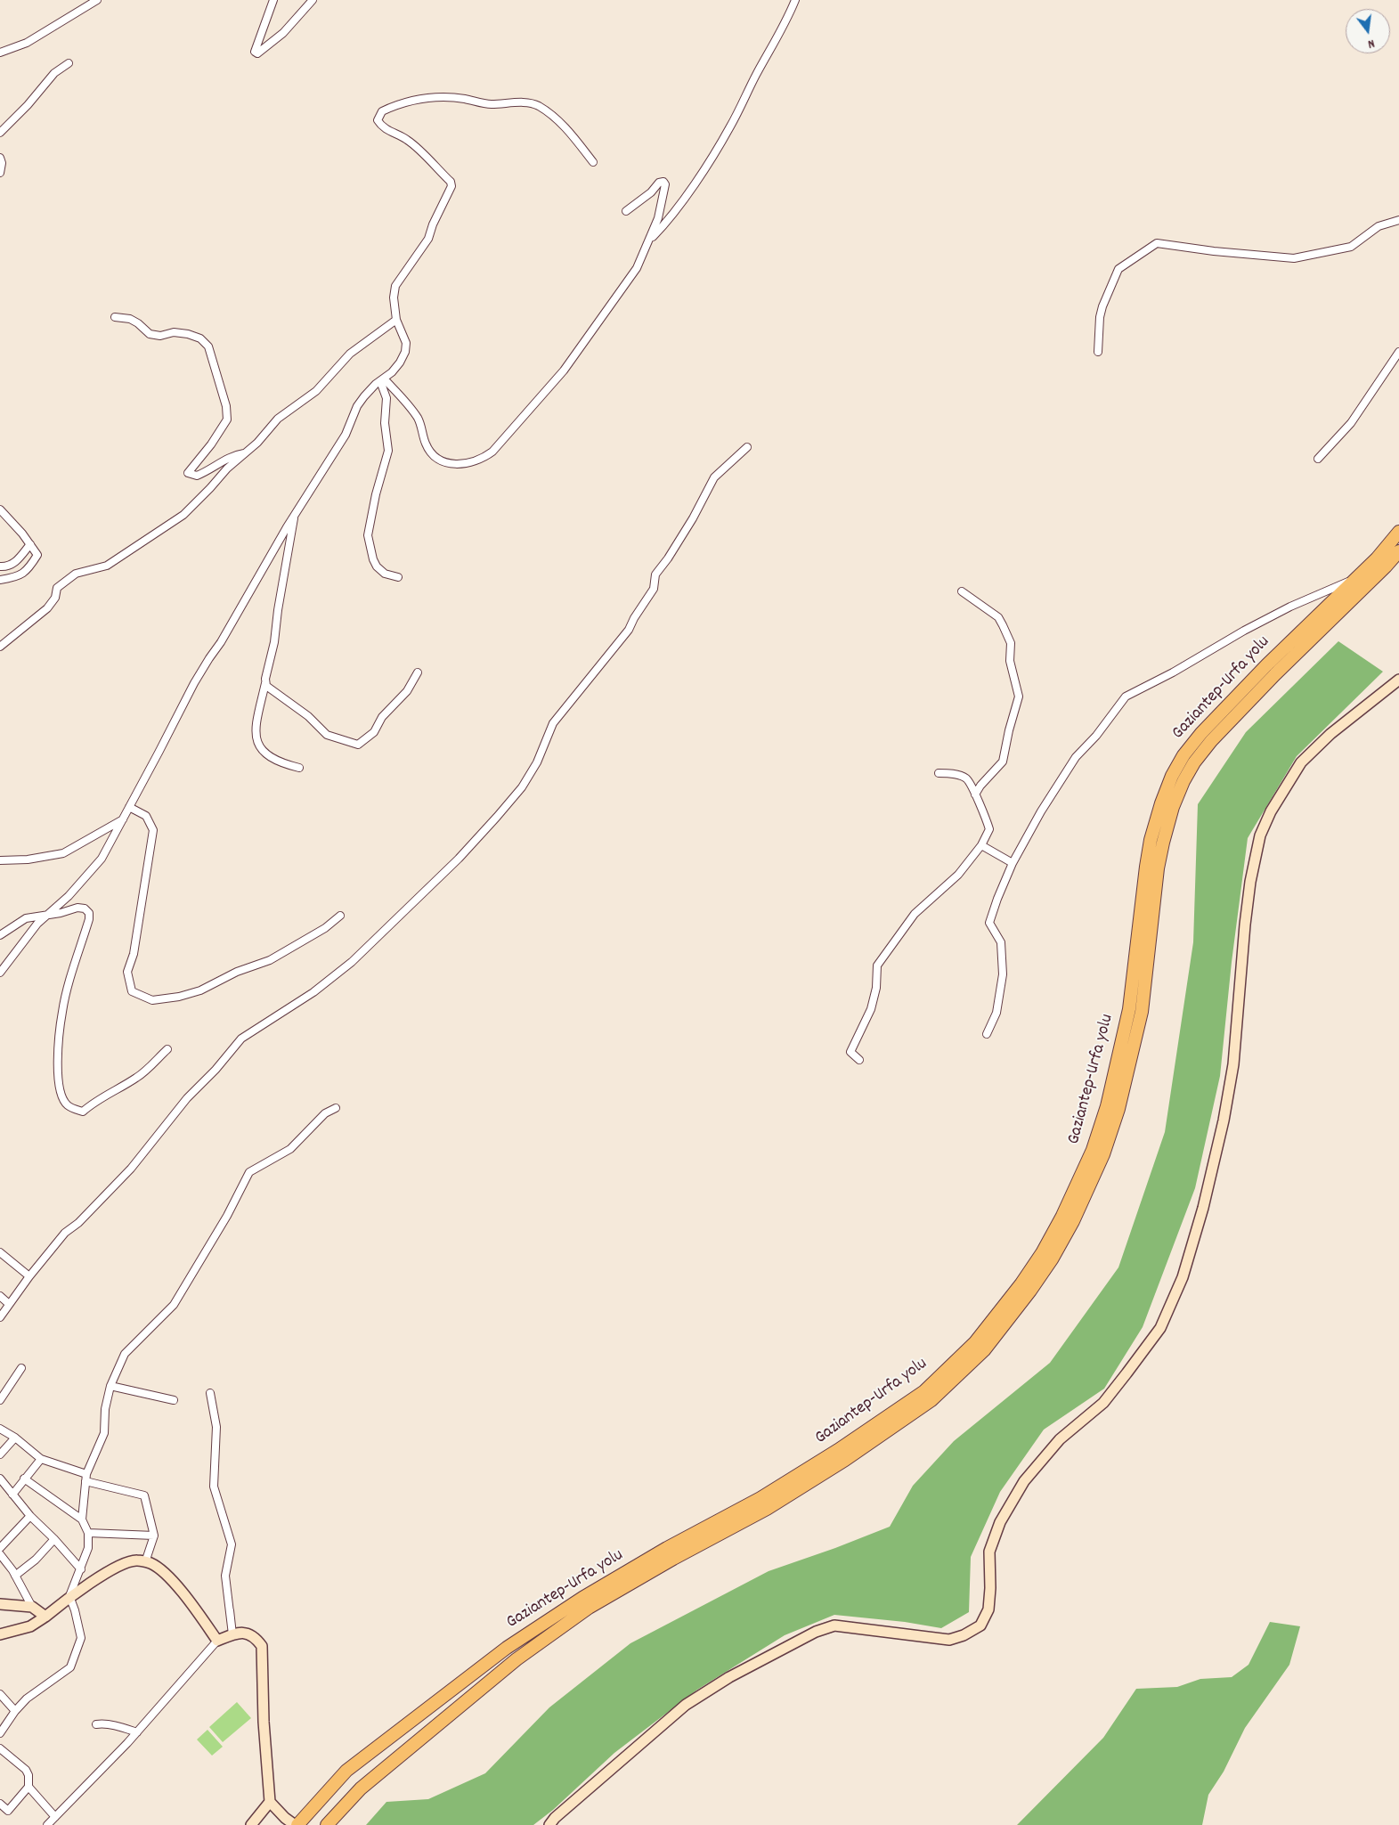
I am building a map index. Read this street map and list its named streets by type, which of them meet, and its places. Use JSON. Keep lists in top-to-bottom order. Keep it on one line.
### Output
{"streets":{"highway":["Gaziantep-Urfa yolu"]},"north":"bottom"}
